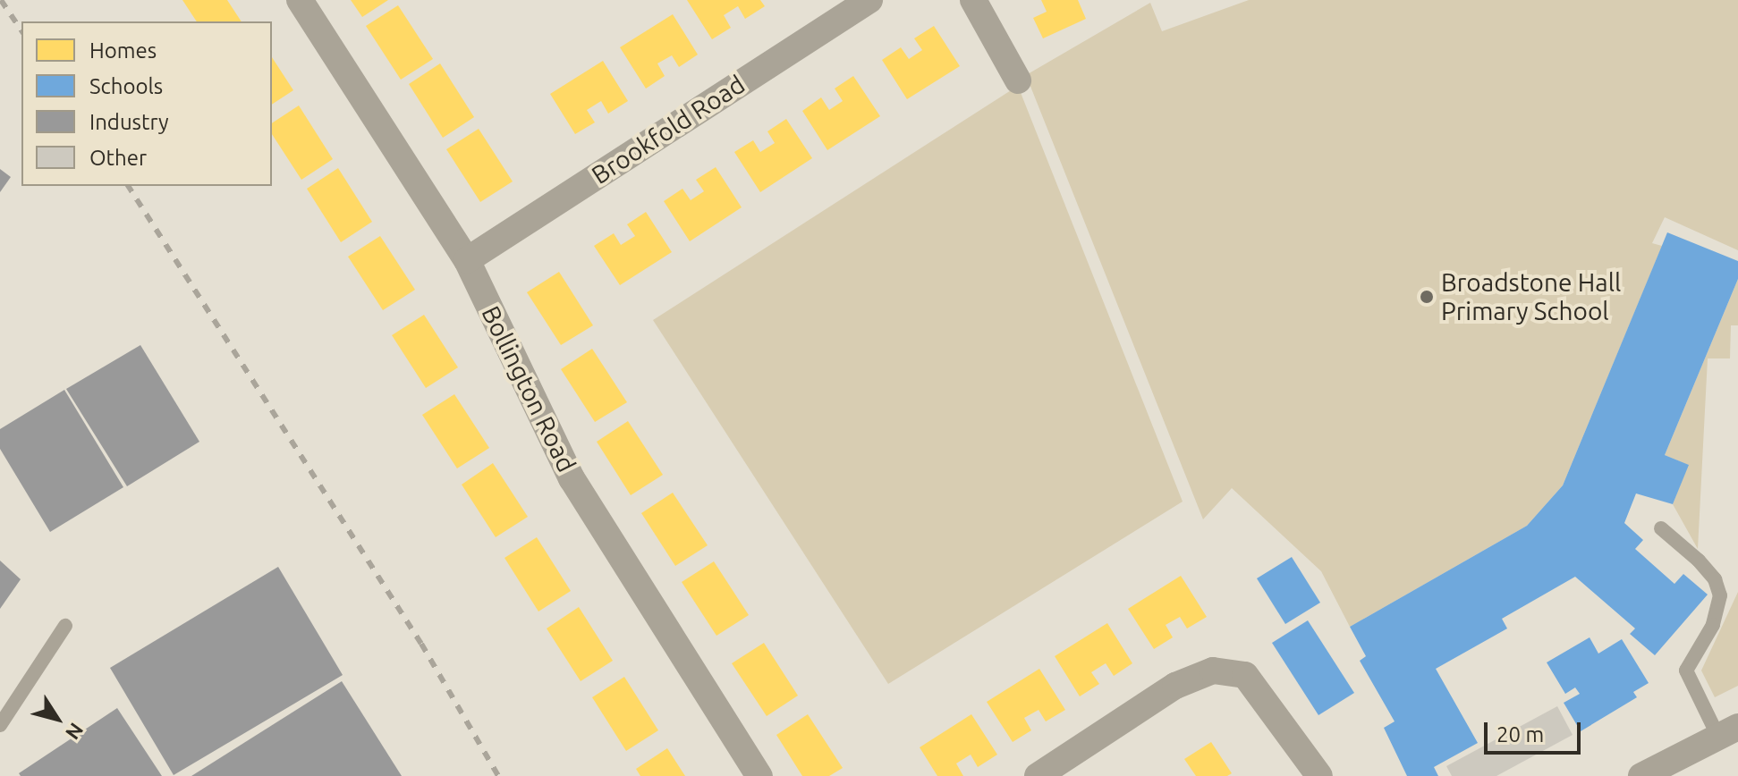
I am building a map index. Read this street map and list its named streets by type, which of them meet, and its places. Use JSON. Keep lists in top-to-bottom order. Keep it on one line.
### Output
{"streets":{"street":["Brookfold Road","Bollington Road"]},"crossings":[["Brookfold Road","Bollington Road"]],"places":["Broadstone Hall Primary School"],"legend":["Homes","Schools","Industry","Other"],"scale_bar":"20 m","north":"bottom right"}
